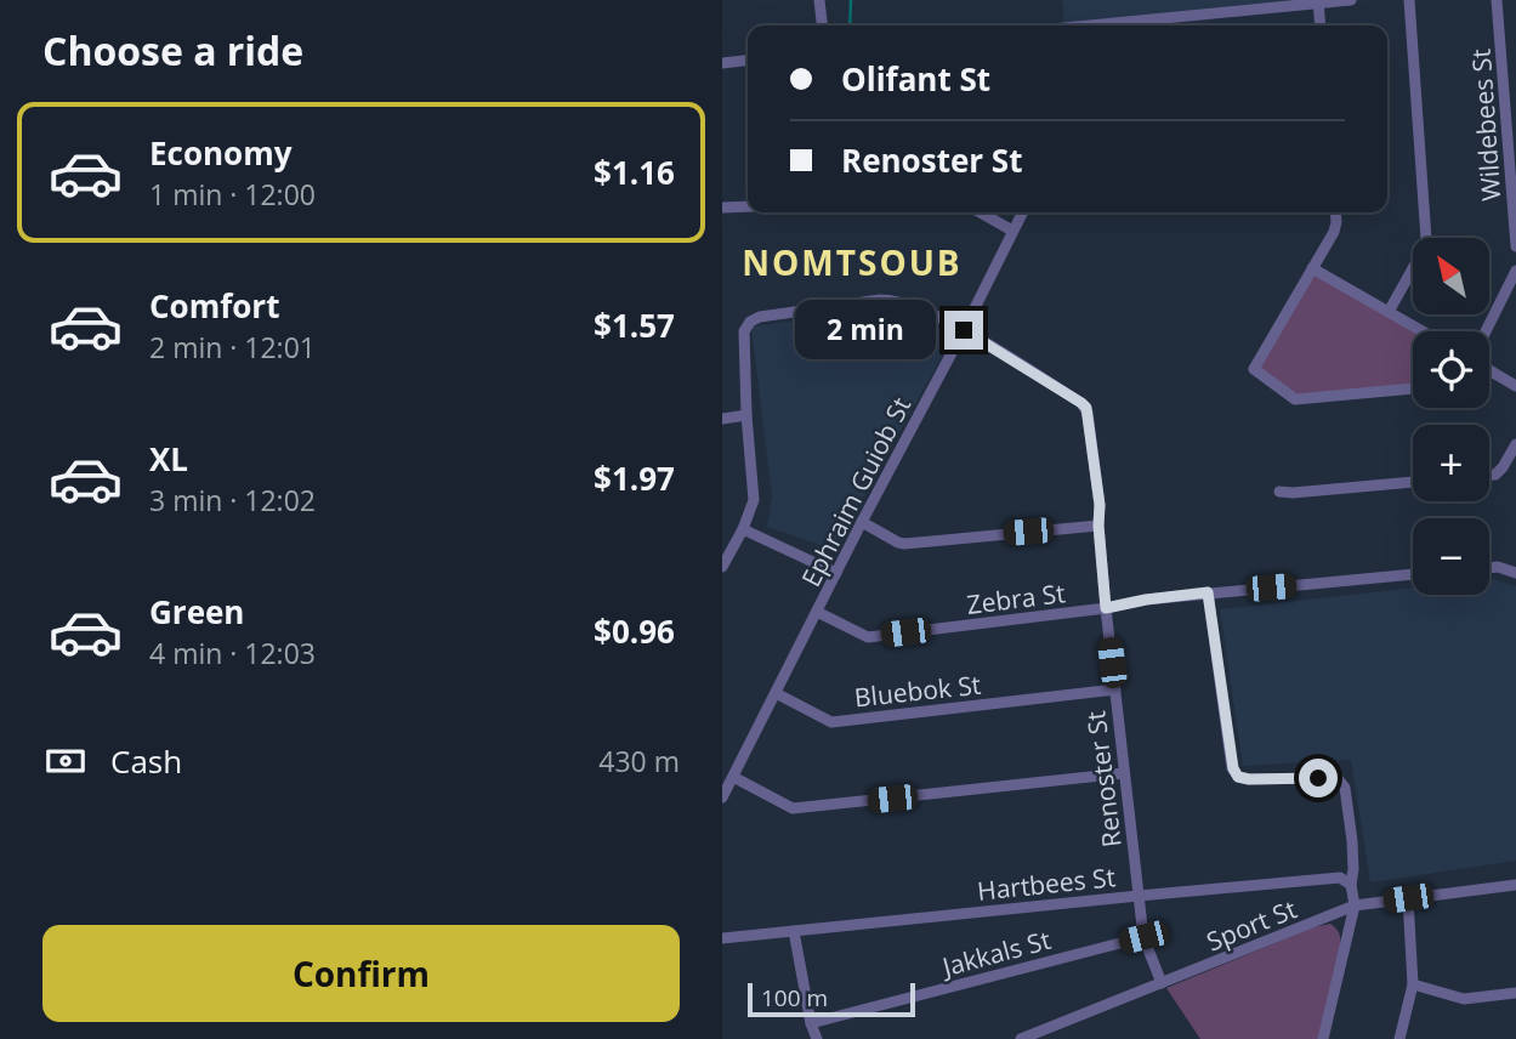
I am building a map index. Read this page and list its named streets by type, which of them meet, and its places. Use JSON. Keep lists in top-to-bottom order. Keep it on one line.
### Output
{"streets":{"street":["Wildebees St","Ephraim Guiob St","Zebra St","Bluebok St","Renoster St","Hartbees St","Sport St","Jakkals St"]},"crossings":[["Ephraim Guiob St","Zebra St"],["Ephraim Guiob St","Bluebok St"],["Ephraim Guiob St","Renoster St"],["Zebra St","Renoster St"],["Bluebok St","Renoster St"],["Renoster St","Hartbees St"],["Renoster St","Sport St"],["Renoster St","Jakkals St"]],"districts":["NOMTSOUB"],"scale_bar":"100 m","north":"top left","page":{"heading":"Choose a ride","banner":["Olifant St","Renoster St"],"list":[{"name":"Economy","note":"1 min · 12:00","value":"$1.16"},{"name":"Comfort","note":"2 min · 12:01","value":"$1.57"},{"name":"XL","note":"3 min · 12:02","value":"$1.97"},{"name":"Green","note":"4 min · 12:03","value":"$0.96"}],"map_buttons":["+","−"],"bubble":"2 min","pay":["Cash","430 m"],"buttons":"Confirm","scale":"100 m"}}
